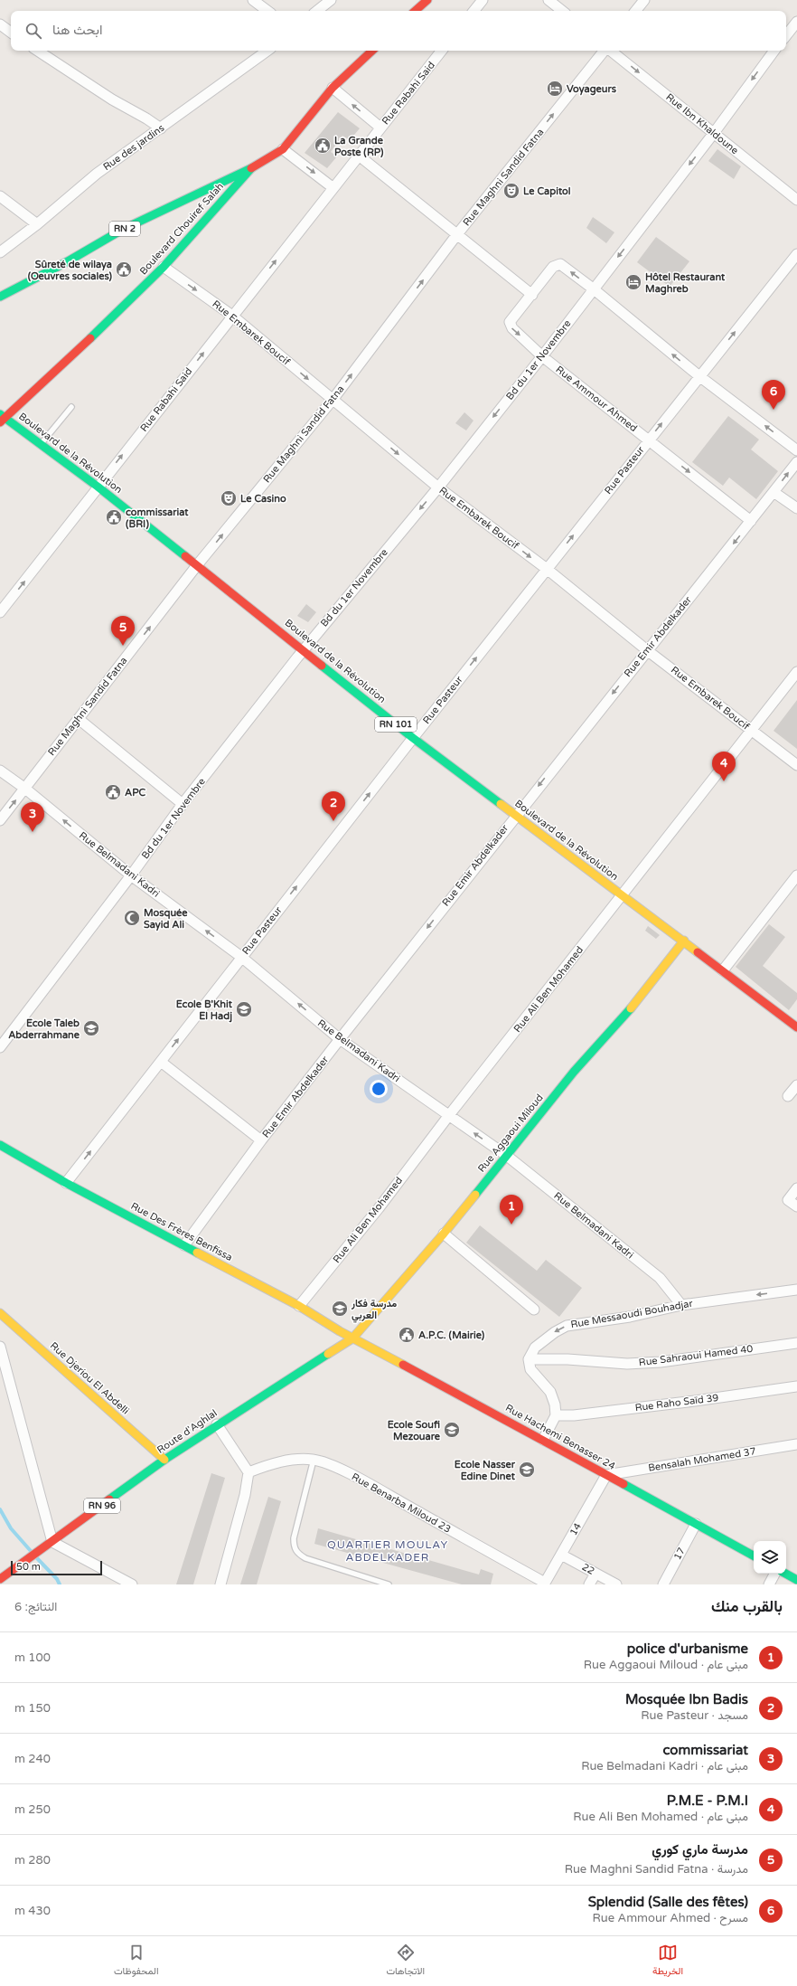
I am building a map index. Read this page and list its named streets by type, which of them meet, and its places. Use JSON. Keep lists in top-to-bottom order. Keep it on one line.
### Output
{"streets":{"main road":["RN 2","Boulevard Chouiref Salah","Boulevard de la Révolution","RN 101","Rue Aggaoui Miloud","Rue Des Frères Benfissa","Rue Djeriou El Abdelli","Route d'Aghlal","Rue Hachemi Benasser 24","RN 96"],"street":["Rue Rabahi Said","Rue Ibn Khaldoune","Rue des jardins","Rue Maghni Sandid Fatna","Rue Embarek Boucif","Bd du 1er Novembre","Rue Ammour Ahmed","Rue Pasteur","Rue Emir Abdelkader","Rue Belmadani Kadri","Rue Ali Ben Mohamed","Rue Messaoudi Bouhadjar","Rue Sahraoui Hamed 40","Rue Raho Saïd 39","Bensalah Mohamed 37","Rue Benarba Miloud 23","14","17","22"]},"crossings":[["Rue Rabahi Said","Rue Embarek Boucif"],["Rue Rabahi Said","Boulevard de la Révolution"],["Rue Ibn Khaldoune","Bd du 1er Novembre"],["Rue Maghni Sandid Fatna","Rue Embarek Boucif"],["Rue Maghni Sandid Fatna","Boulevard de la Révolution"],["Rue Maghni Sandid Fatna","Rue Belmadani Kadri"],["RN 2","Boulevard Chouiref Salah"],["Boulevard Chouiref Salah","Rue Embarek Boucif"],["Boulevard Chouiref Salah","Boulevard de la Révolution"],["Rue Embarek Boucif","Bd du 1er Novembre"],["Rue Embarek Boucif","Rue Pasteur"],["Rue Embarek Boucif","Rue Emir Abdelkader"],["Rue Embarek Boucif","Rue Ali Ben Mohamed"],["Bd du 1er Novembre","Rue Ammour Ahmed"],["Bd du 1er Novembre","Boulevard de la Révolution"],["Bd du 1er Novembre","Rue Belmadani Kadri"],["Rue Ammour Ahmed","Rue Pasteur"],["Rue Ammour Ahmed","Rue Emir Abdelkader"],["Boulevard de la Révolution","Rue Pasteur"],["Boulevard de la Révolution","Rue Emir Abdelkader"],["Boulevard de la Révolution","Rue Ali Ben Mohamed"],["Boulevard de la Révolution","Rue Aggaoui Miloud"],["Rue Pasteur","Rue Belmadani Kadri"],["Rue Pasteur","Rue Des Frères Benfissa"],["Rue Emir Abdelkader","Rue Belmadani Kadri"],["Rue Emir Abdelkader","Rue Des Frères Benfissa"],["Rue Belmadani Kadri","Rue Ali Ben Mohamed"],["Rue Belmadani Kadri","Rue Aggaoui Miloud"],["Rue Belmadani Kadri","Rue Messaoudi Bouhadjar"],["Rue Ali Ben Mohamed","Rue Des Frères Benfissa"],["Rue Aggaoui Miloud","Rue Des Frères Benfissa"],["Rue Aggaoui Miloud","Route d'Aghlal"],["Rue Aggaoui Miloud","Rue Hachemi Benasser 24"],["Rue Des Frères Benfissa","Route d'Aghlal"],["Rue Des Frères Benfissa","Rue Hachemi Benasser 24"],["Rue Messaoudi Bouhadjar","Rue Sahraoui Hamed 40"],["Rue Djeriou El Abdelli","Route d'Aghlal"],["Route d'Aghlal","Rue Hachemi Benasser 24"],["Rue Hachemi Benasser 24","Bensalah Mohamed 37"],["Rue Hachemi Benasser 24","14"],["Rue Hachemi Benasser 24","17"],["Bensalah Mohamed 37","14"],["Rue Benarba Miloud 23","14"],["14","22"]],"one_way":["Rue Rabahi Said","Rue Ibn Khaldoune","Rue Maghni Sandid Fatna","Rue Embarek Boucif","Bd du 1er Novembre","Rue Pasteur","Rue Emir Abdelkader","Rue Belmadani Kadri","Rue Messaoudi Bouhadjar"],"districts":["QUARTIER MOULAY ABDELKADER"],"places":{"hotel":["Voyageurs","Hôtel Restaurant Maghreb"],"public building":["La Grande Poste (RP)","Sûreté de wilaya (Oeuvres sociales)","commissariat (BRI)","APC","A.P.C. (Mairie)"],"theatre":["Le Capitol","Le Casino"],"mosque":["Mosquée Sayid Ali"],"school or university":["Ecole B'Khit El Hadj","Ecole Taleb Abderrahmane","مدرسة فكار العربي","Ecole Soufi Mezouare","Ecole Nasser Edine Dinet"]},"scale_bar":"50 m","page":{"search":"ابحث هنا","pins":["6","5","4","2","3","1"],"scale":"50 m","heading":["بالقرب منك","النتائج: 6"],"list":[{"mark":"1","name":"police d'urbanisme","note":"مبنى عام · Rue Aggaoui Miloud","value":"100 m"},{"mark":"2","name":"Mosquée Ibn Badis","note":"مسجد · Rue Pasteur","value":"150 m"},{"mark":"3","name":"commissariat","note":"مبنى عام · Rue Belmadani Kadri","value":"240 m"},{"mark":"4","name":"P.M.E - P.M.I","note":"مبنى عام · Rue Ali Ben Mohamed","value":"250 m"},{"mark":"5","name":"مدرسة ماري كوري","note":"مدرسة · Rue Maghni Sandid Fatna","value":"280 m"},{"mark":"6","name":"Splendid (Salle des fêtes)","note":"مسرح · Rue Ammour Ahmed","value":"430 m"}],"nav":["الخريطة","الاتجاهات","المحفوظات"]}}
